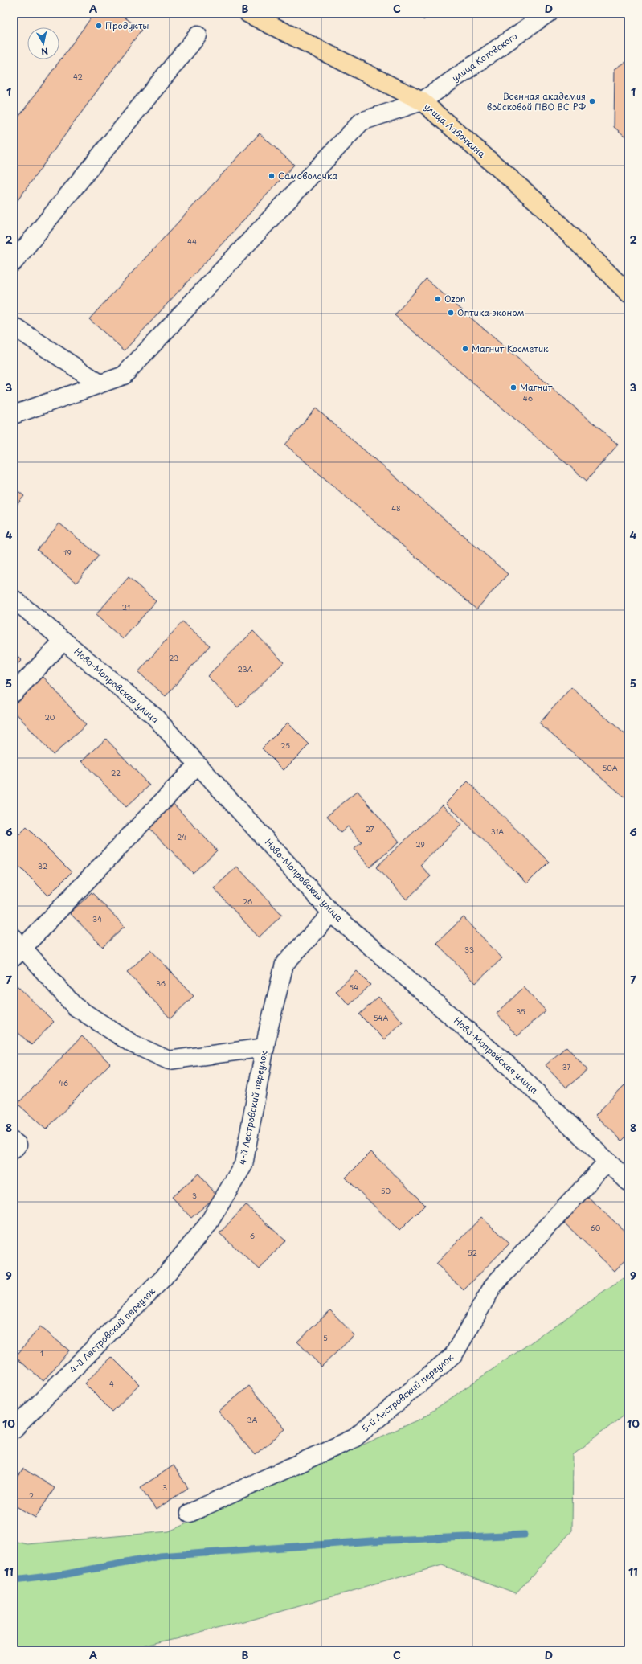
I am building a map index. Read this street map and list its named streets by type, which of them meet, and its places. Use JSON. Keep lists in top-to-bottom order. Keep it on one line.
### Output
{"streets":{"main road":["улица Лавочкина"],"street":["улица Котовского","Ново-Мопровская улица","4-й Лестровский переулок","5-й Лестровский переулок"]},"crossings":[["улица Котовского","улица Лавочкина"],["Ново-Мопровская улица","4-й Лестровский переулок"],["Ново-Мопровская улица","5-й Лестровский переулок"]],"places":["Продукты","Военная академия войсковой ПВО ВС РФ","Самоволочка","Ozon","Оптика эконом","Магнит Косметик","Магнит"],"house_numbers":["42","44","46","48","19","21","23","23А","20","25","50А","22","27","31А","24","29","32","26","34","33","36","54","35","54А","37","46","50","3","60","6","52","5","1","4","3А","3","2"],"north":"bottom","grid":{"columns":["A","B","C","D"],"rows":["1","2","3","4","5","6","7","8","9","10","11"]}}
